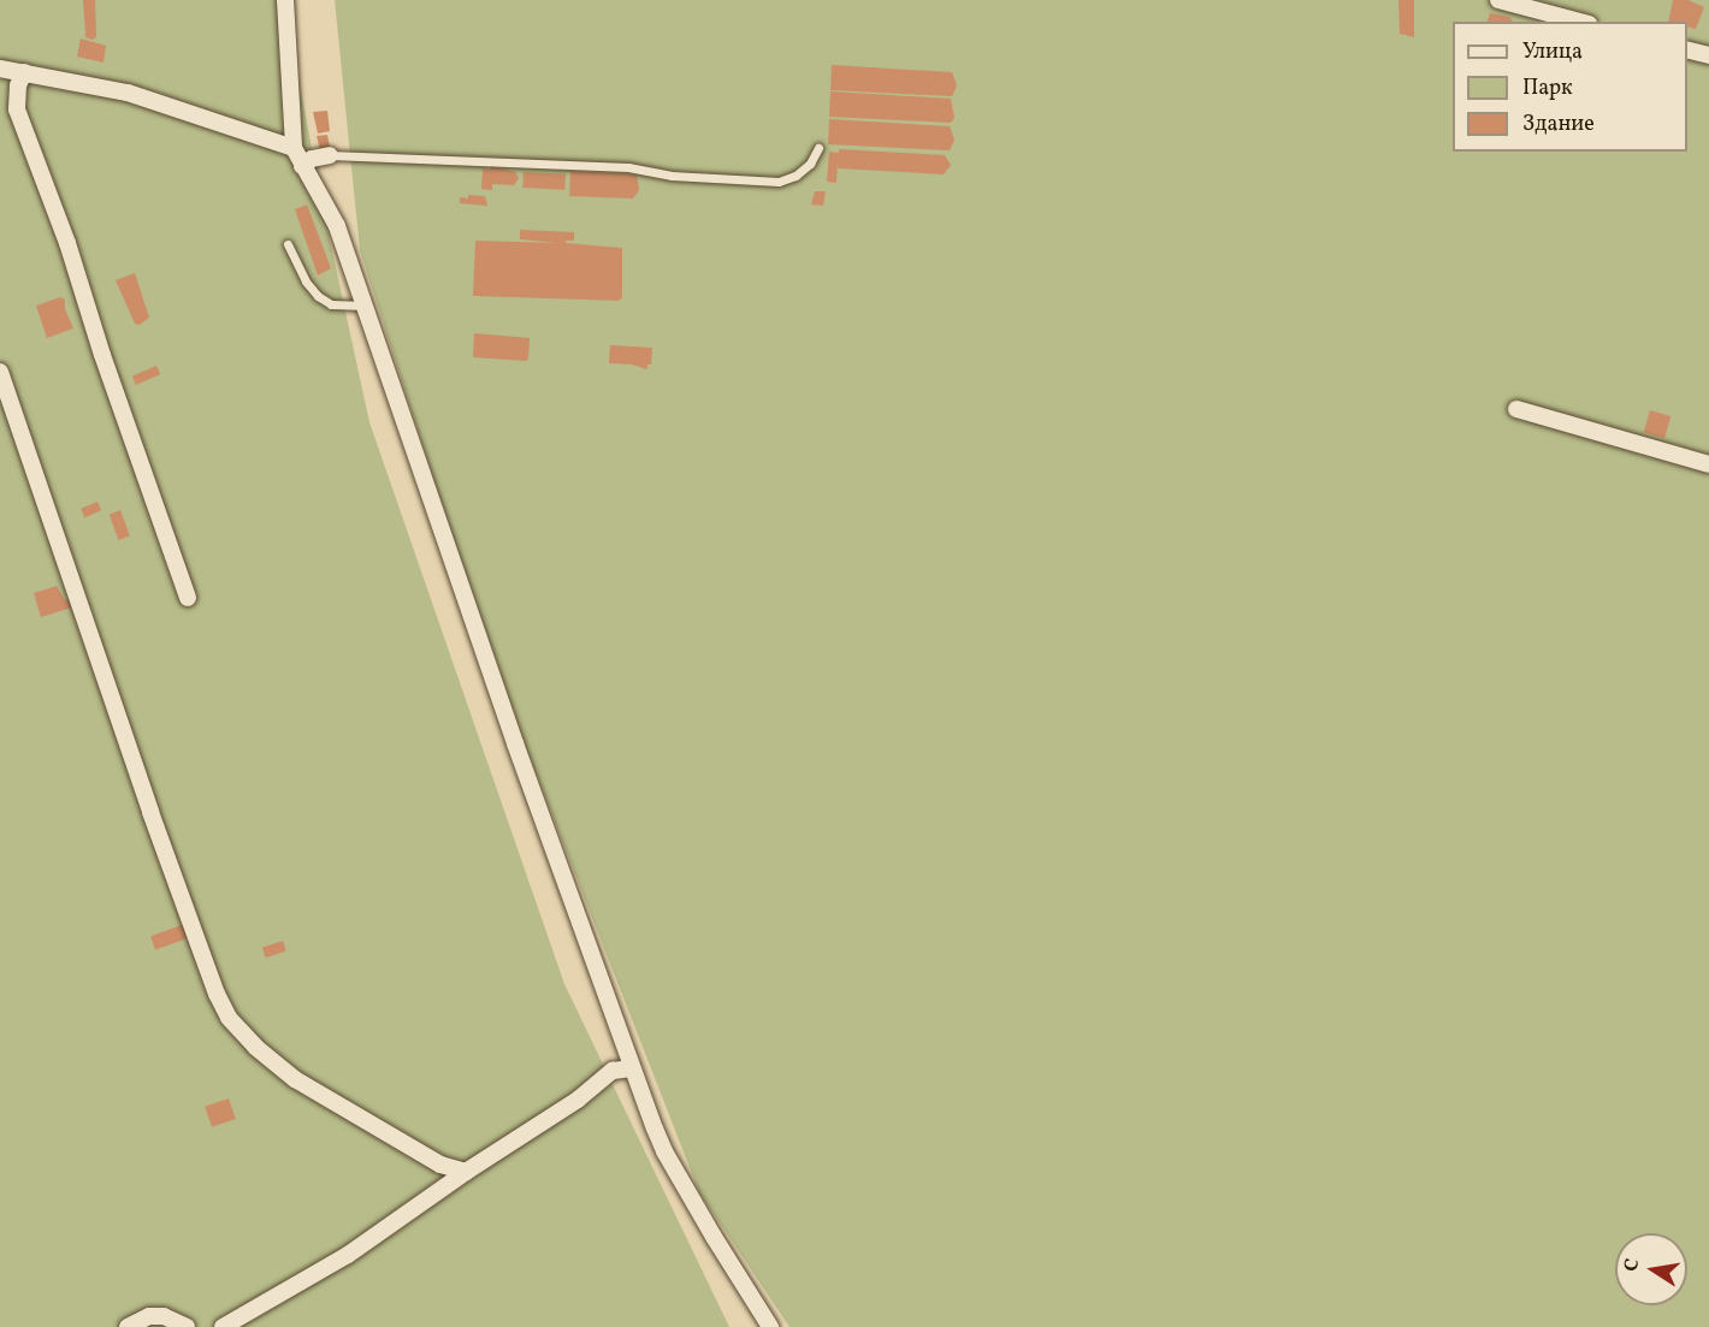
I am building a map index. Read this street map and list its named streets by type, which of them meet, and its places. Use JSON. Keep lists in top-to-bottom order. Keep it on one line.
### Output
{"legend":["Улица","Парк","Здание"],"north":"left"}
